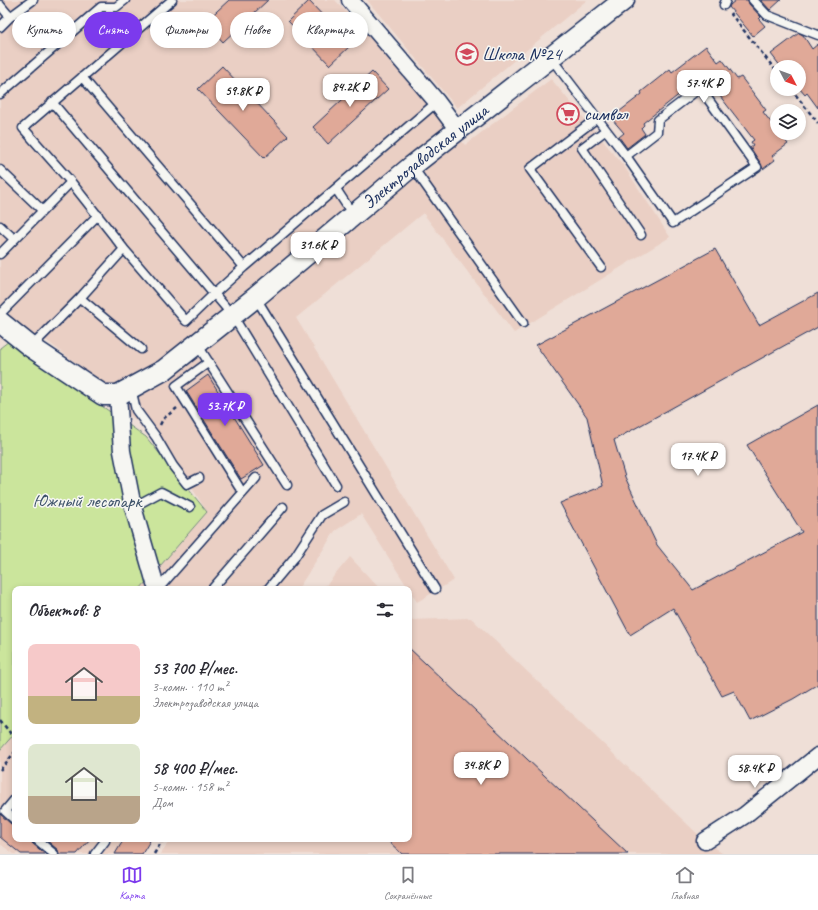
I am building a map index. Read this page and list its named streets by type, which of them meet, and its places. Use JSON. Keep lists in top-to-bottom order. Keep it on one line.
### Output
{"streets":{"street":["Электрозаводская улица"]},"parks":["Южный лесопарк"],"places":{"school or university":["Школа №24"],"supermarket":["символ"]},"north":"bottom right","page":{"chip":["Купить","Снять","Фильтры","Новое","Квартира"],"price":["57.4K ₽","84.2K ₽","59.8K ₽","31.6K ₽","53.7K ₽","17.4K ₽","34.8K ₽","58.4K ₽"],"heading":"Объектов: 8","list":[{"name":"53 700 ₽/мес.","note":"3-комн. · 110 m² · Электрозаводская улица"},{"name":"58 400 ₽/мес.","note":"5-комн. · 158 m² · Дом"}],"tabs":["Карта","Сохранённые","Главная"]}}
